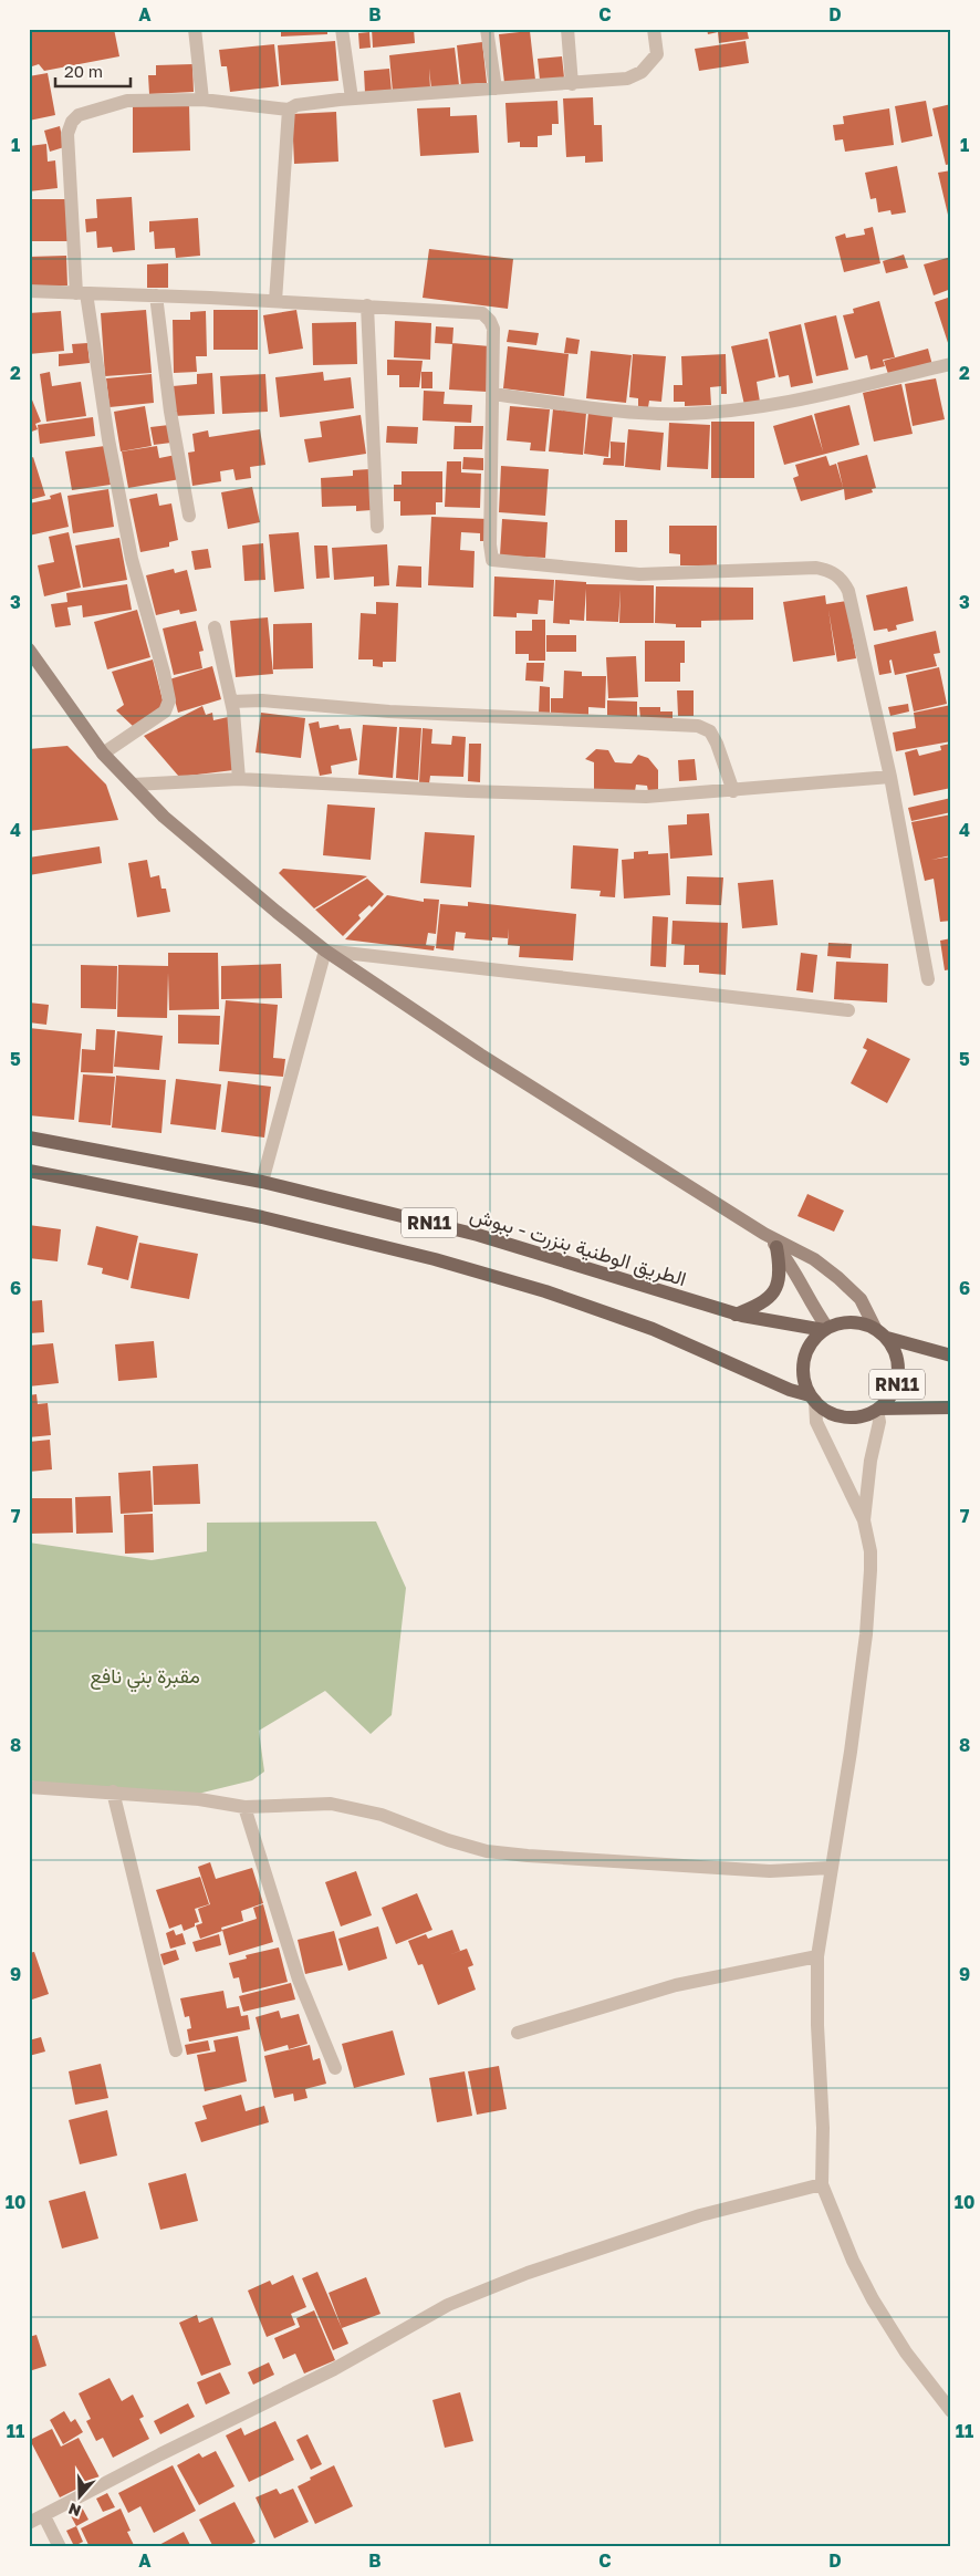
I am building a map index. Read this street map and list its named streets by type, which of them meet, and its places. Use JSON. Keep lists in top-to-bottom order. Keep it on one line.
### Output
{"streets":{"main road":["RN11","الطريق الوطنية بنزرت - ببوش"]},"crossings":[["RN11","الطريق الوطنية بنزرت - ببوش"]],"parks":["مقبرة بني نافع"],"scale_bar":"20 m","north":"bottom","grid":{"columns":["A","B","C","D"],"rows":["1","2","3","4","5","6","7","8","9","10","11"]}}
